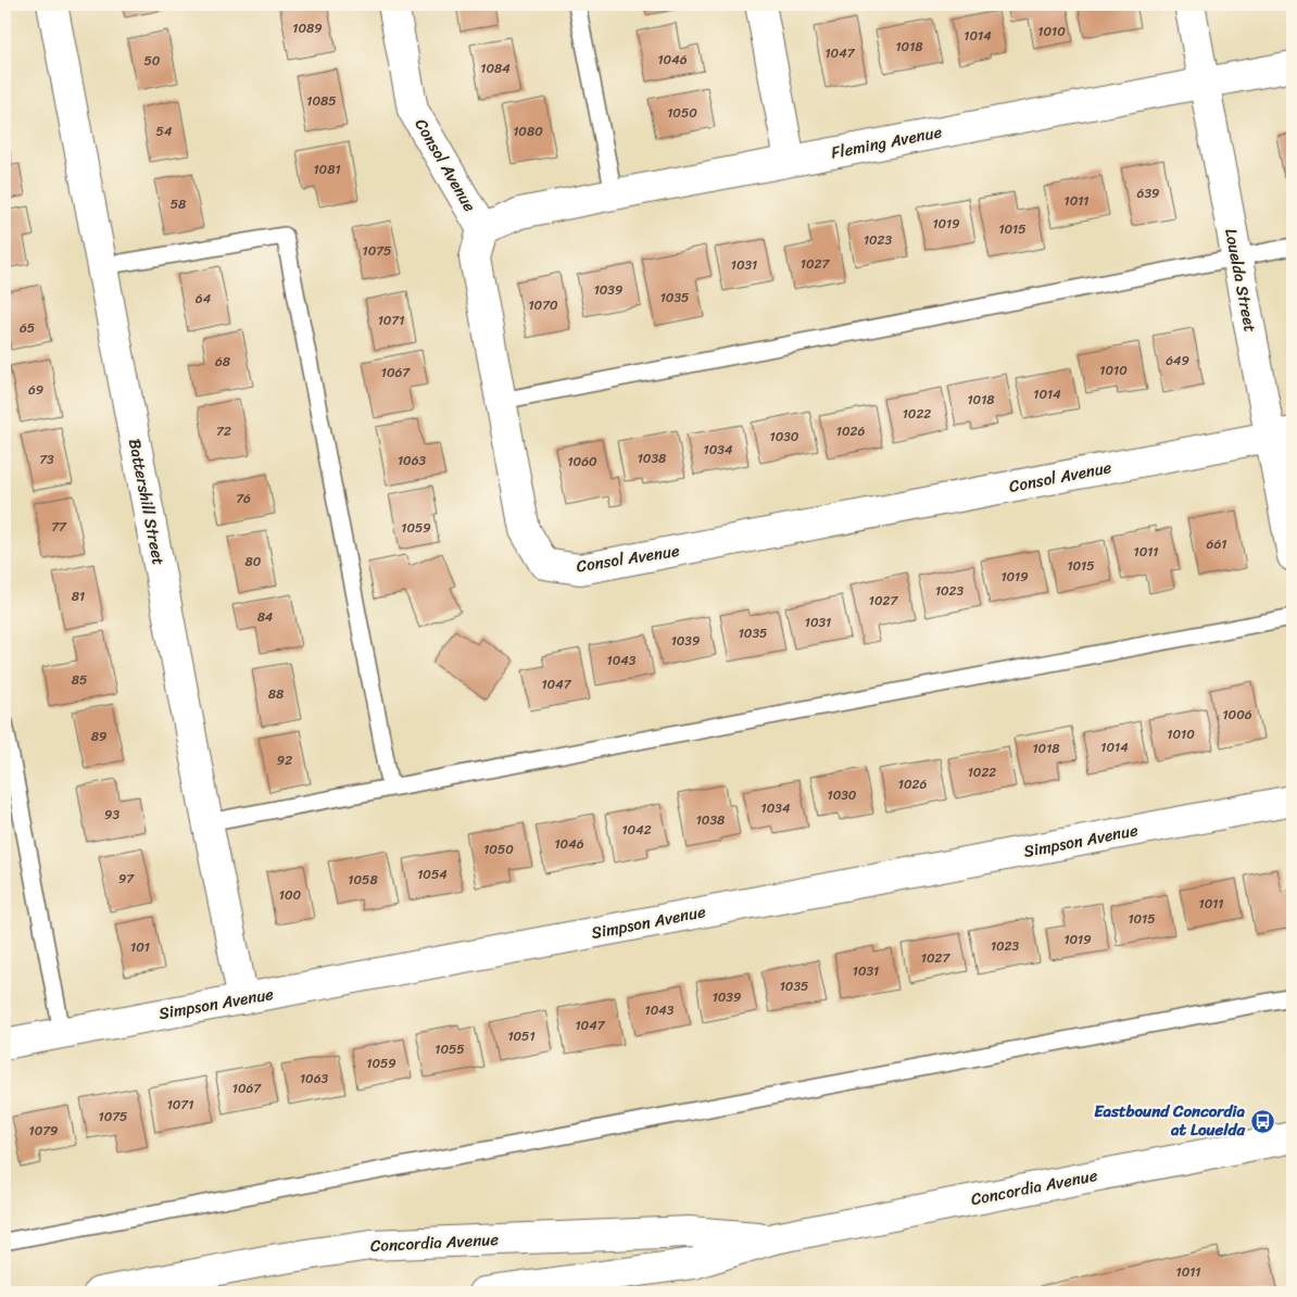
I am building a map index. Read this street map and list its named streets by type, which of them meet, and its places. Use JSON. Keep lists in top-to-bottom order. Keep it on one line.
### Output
{"streets":{"street":["Fleming Avenue","Consol Avenue","Louelda Street","Battershill Street","Simpson Avenue","Concordia Avenue"]},"crossings":[["Fleming Avenue","Consol Avenue"],["Fleming Avenue","Louelda Street"],["Consol Avenue","Louelda Street"],["Battershill Street","Simpson Avenue"]],"places":{"bus stop":["Eastbound Concordia at Louelda"]},"house_numbers":["1089","1010","1014","1018","1047","1046","50","1084","1085","1050","54","1080","1081","639","1011","58","1019","1015","1023","1075","1027","1031","1039","1035","64","1070","1071","65","649","68","1010","1067","69","1014","1018","1022","72","1026","1030","1034","1038","73","1063","1060","76","77","1059","661","1011","80","1015","1019","1023","81","1027","84","1031","1035","1039","1043","85","1047","88","1006","1010","89","1014","1018","92","1022","1026","1030","1034","93","1038","1042","1046","1050","1054","97","1058","100","1011","1015","1019","1023","101","1027","1031","1035","1039","1043","1047","1051","1055","1059","1063","1067","1071","1075","1079","1011"]}
